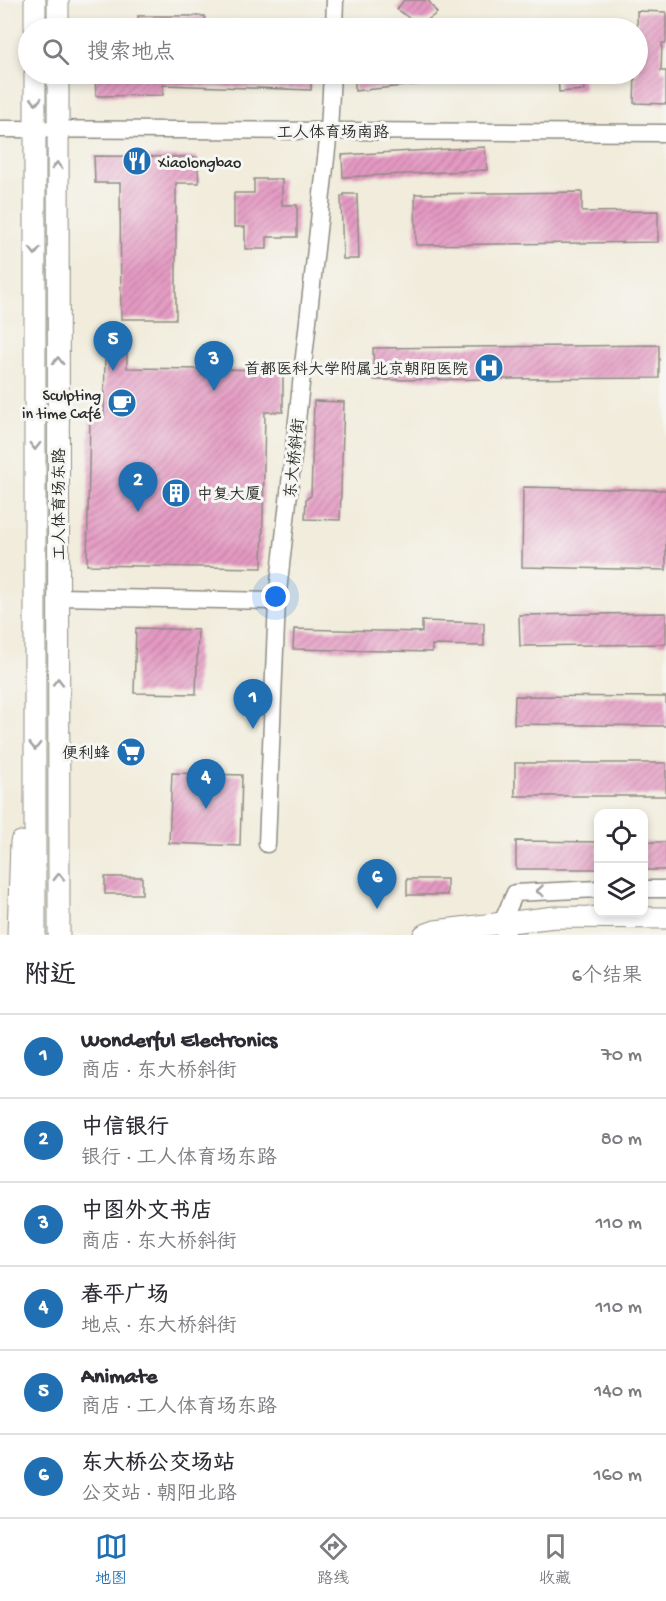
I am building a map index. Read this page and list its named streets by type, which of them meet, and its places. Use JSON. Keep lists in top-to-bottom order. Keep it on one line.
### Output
{"streets":{"main road":["工人体育场东路"],"street":["工人体育场南路","东大桥斜街"]},"crossings":[["工人体育场南路","东大桥斜街"],["工人体育场南路","工人体育场东路"]],"places":{"restaurant":["Xiaolongbao"],"hospital":["首都医科大学附属北京朝阳医院"],"cafe":["Sculpting in time Café"],"building":["中复大厦"],"supermarket":["便利蜂"]},"page":{"search":"搜索地点","pins":["5","3","2","1","4","6"],"heading":["附近","6个结果"],"list":[{"mark":"1","name":"Wonderful Electronics","note":"商店 · 东大桥斜街","value":"70 m"},{"mark":"2","name":"中信银行","note":"银行 · 工人体育场东路","value":"80 m"},{"mark":"3","name":"中图外文书店","note":"商店 · 东大桥斜街","value":"110 m"},{"mark":"4","name":"春平广场","note":"地点 · 东大桥斜街","value":"110 m"},{"mark":"5","name":"Animate","note":"商店 · 工人体育场东路","value":"140 m"},{"mark":"6","name":"东大桥公交场站","note":"公交站 · 朝阳北路","value":"160 m"}],"nav":["地图","路线","收藏"]}}
